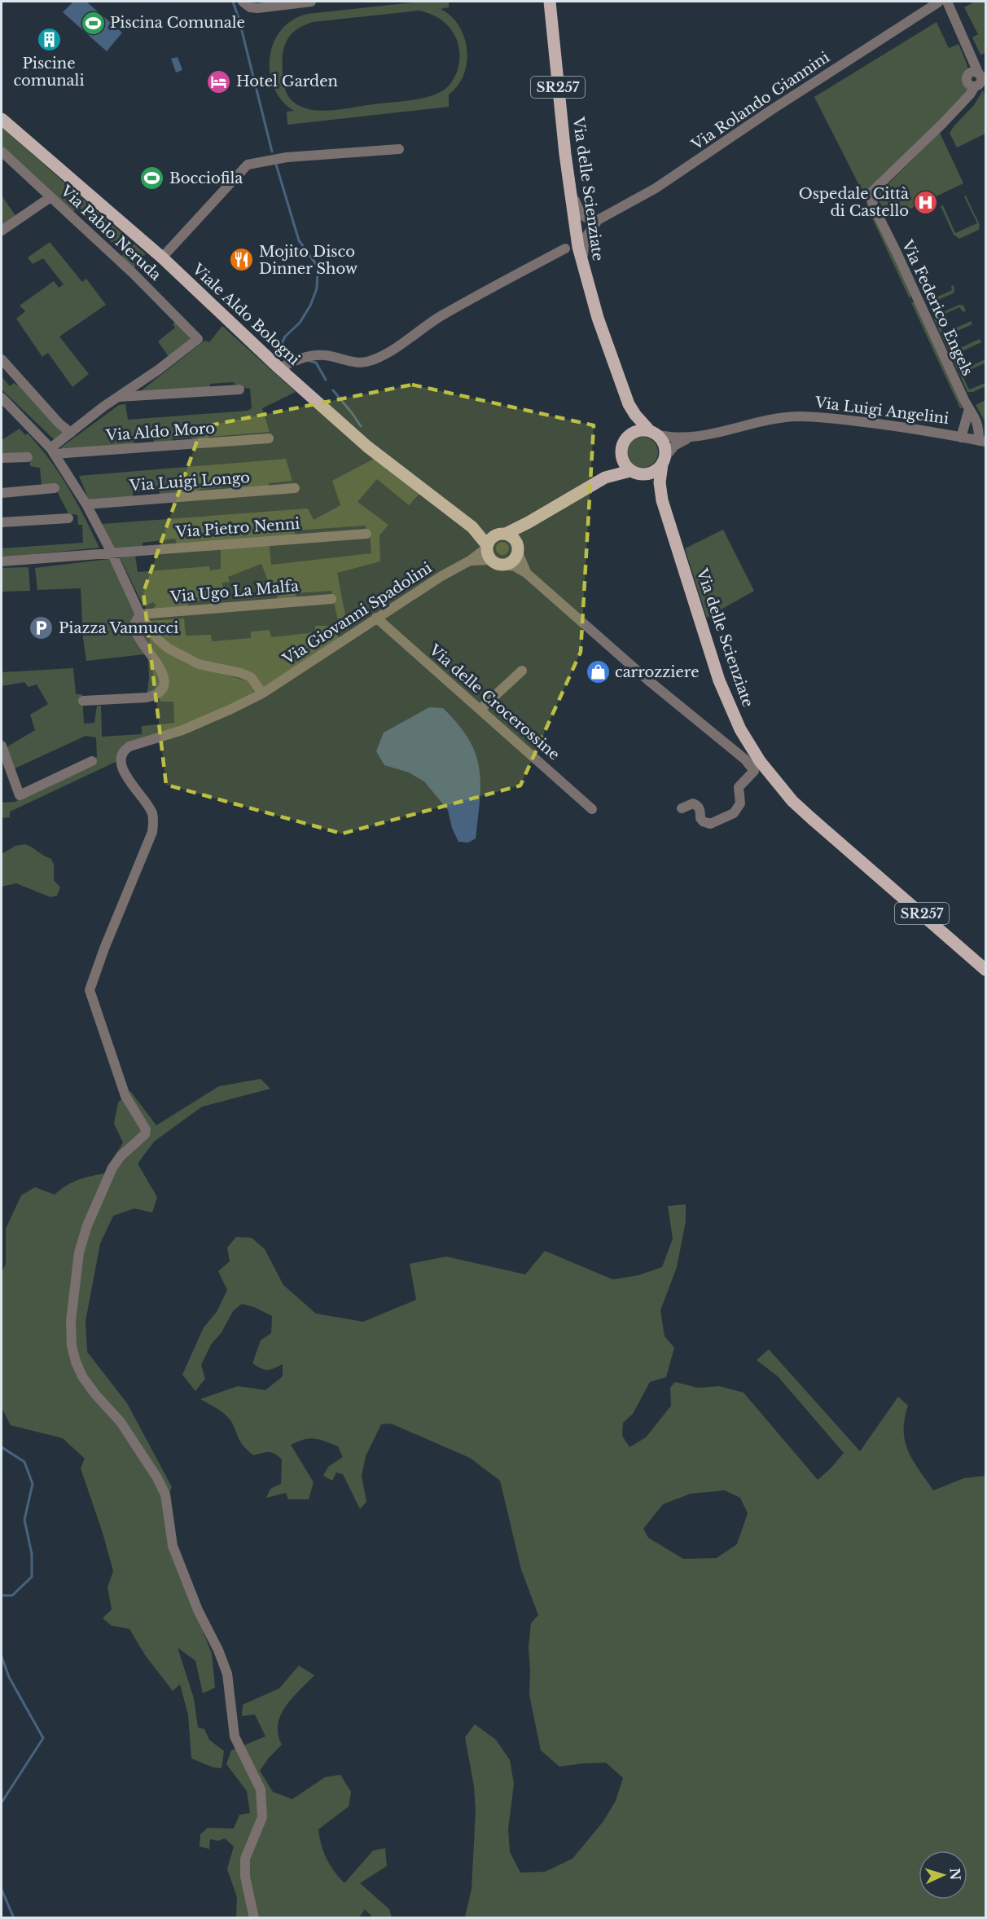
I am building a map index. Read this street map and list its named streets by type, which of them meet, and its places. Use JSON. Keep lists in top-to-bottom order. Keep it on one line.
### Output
{"streets":{"main road":["SR257","Via delle Scienziate","Viale Aldo Bologni"],"street":["Via Rolando Giannini","Via Pablo Neruda","Via Federico Engels","Via Luigi Angelini","Via Aldo Moro","Via Luigi Longo","Via Pietro Nenni","Via Ugo La Malfa","Via Giovanni Spadolini","Via delle Crocerossine"]},"crossings":[["SR257","Via delle Scienziate"],["SR257","Via Luigi Angelini"],["Via Rolando Giannini","Via delle Scienziate"],["Via Rolando Giannini","Via Federico Engels"],["Via delle Scienziate","Via Luigi Angelini"],["Via Federico Engels","Via Luigi Angelini"],["Viale Aldo Bologni","Via Giovanni Spadolini"],["Via Giovanni Spadolini","Via delle Crocerossine"]],"places":{"sports":["Piscina Comunale","Bocciofila"],"building":["Piscine comunali"],"hotel":["Hotel Garden"],"hospital":["Ospedale Città di Castello"],"restaurant":["Mojito Disco Dinner Show"],"parking":["Piazza Vannucci"],"shop":["carrozziere"]},"north":"right"}
